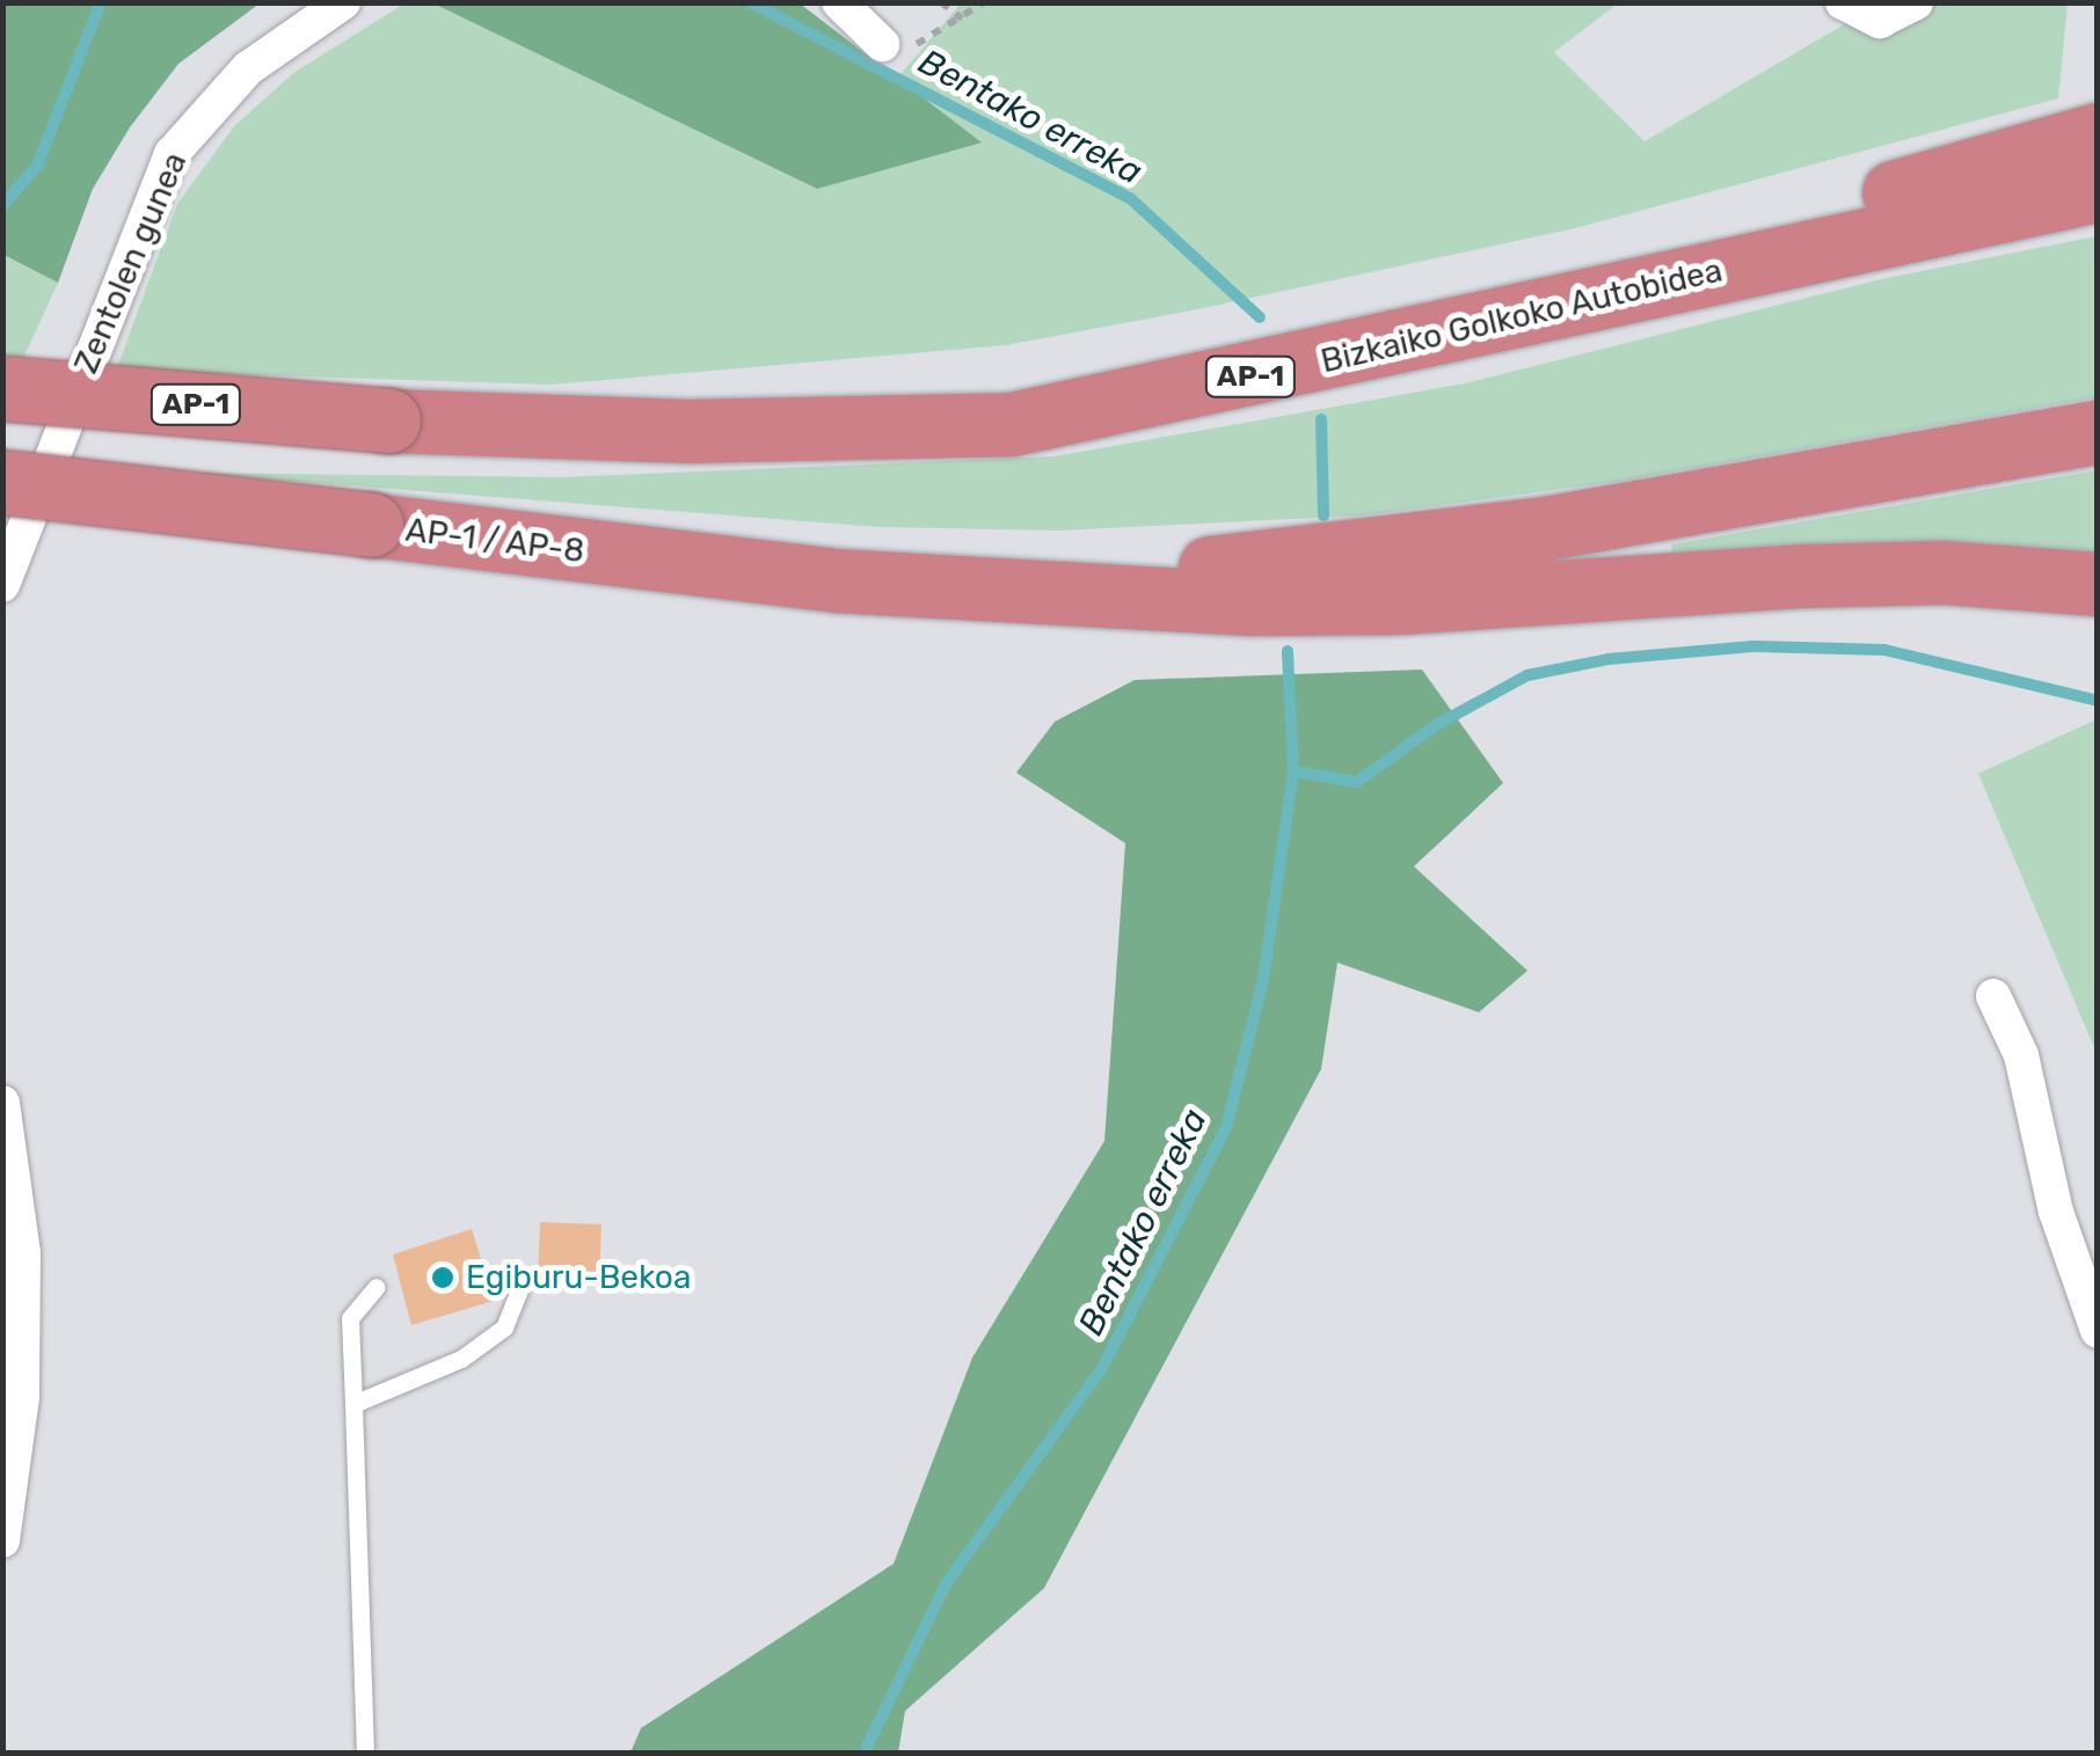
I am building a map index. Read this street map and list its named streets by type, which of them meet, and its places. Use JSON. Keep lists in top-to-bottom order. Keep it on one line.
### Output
{"streets":{"highway":["Bizkaiko Golkoko Autobidea","AP-1","AP-1 / AP-8"],"street":["Zentolen gunea"]},"water":["Bentako erreka"],"places":["Egiburu-Bekoa"]}
